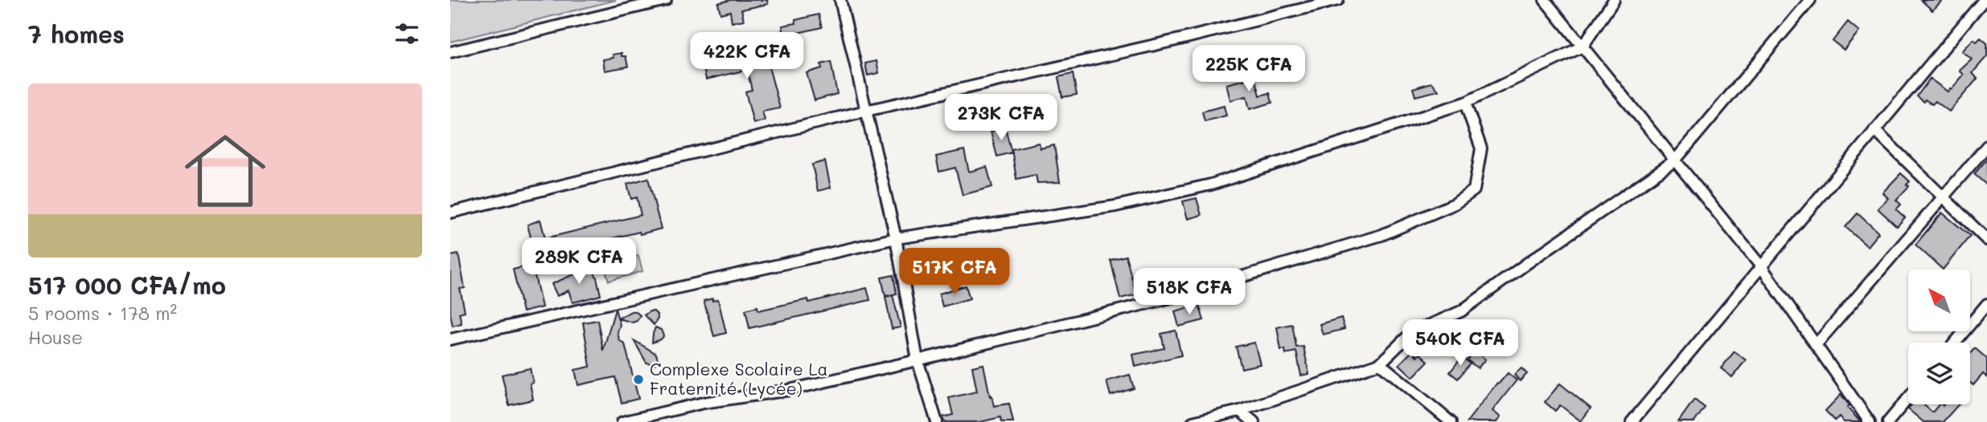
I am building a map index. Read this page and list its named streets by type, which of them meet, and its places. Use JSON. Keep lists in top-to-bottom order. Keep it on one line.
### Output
{"places":["Complexe Scolaire La Fraternité (Lycée)"],"north":"top left","page":{"heading":"7 homes","price":["422K CFA","225K CFA","273K CFA","289K CFA","517K CFA","518K CFA","540K CFA"],"list":[{"name":"517 000 CFA/mo","note":"5 rooms · 178 m² · House"}]}}
